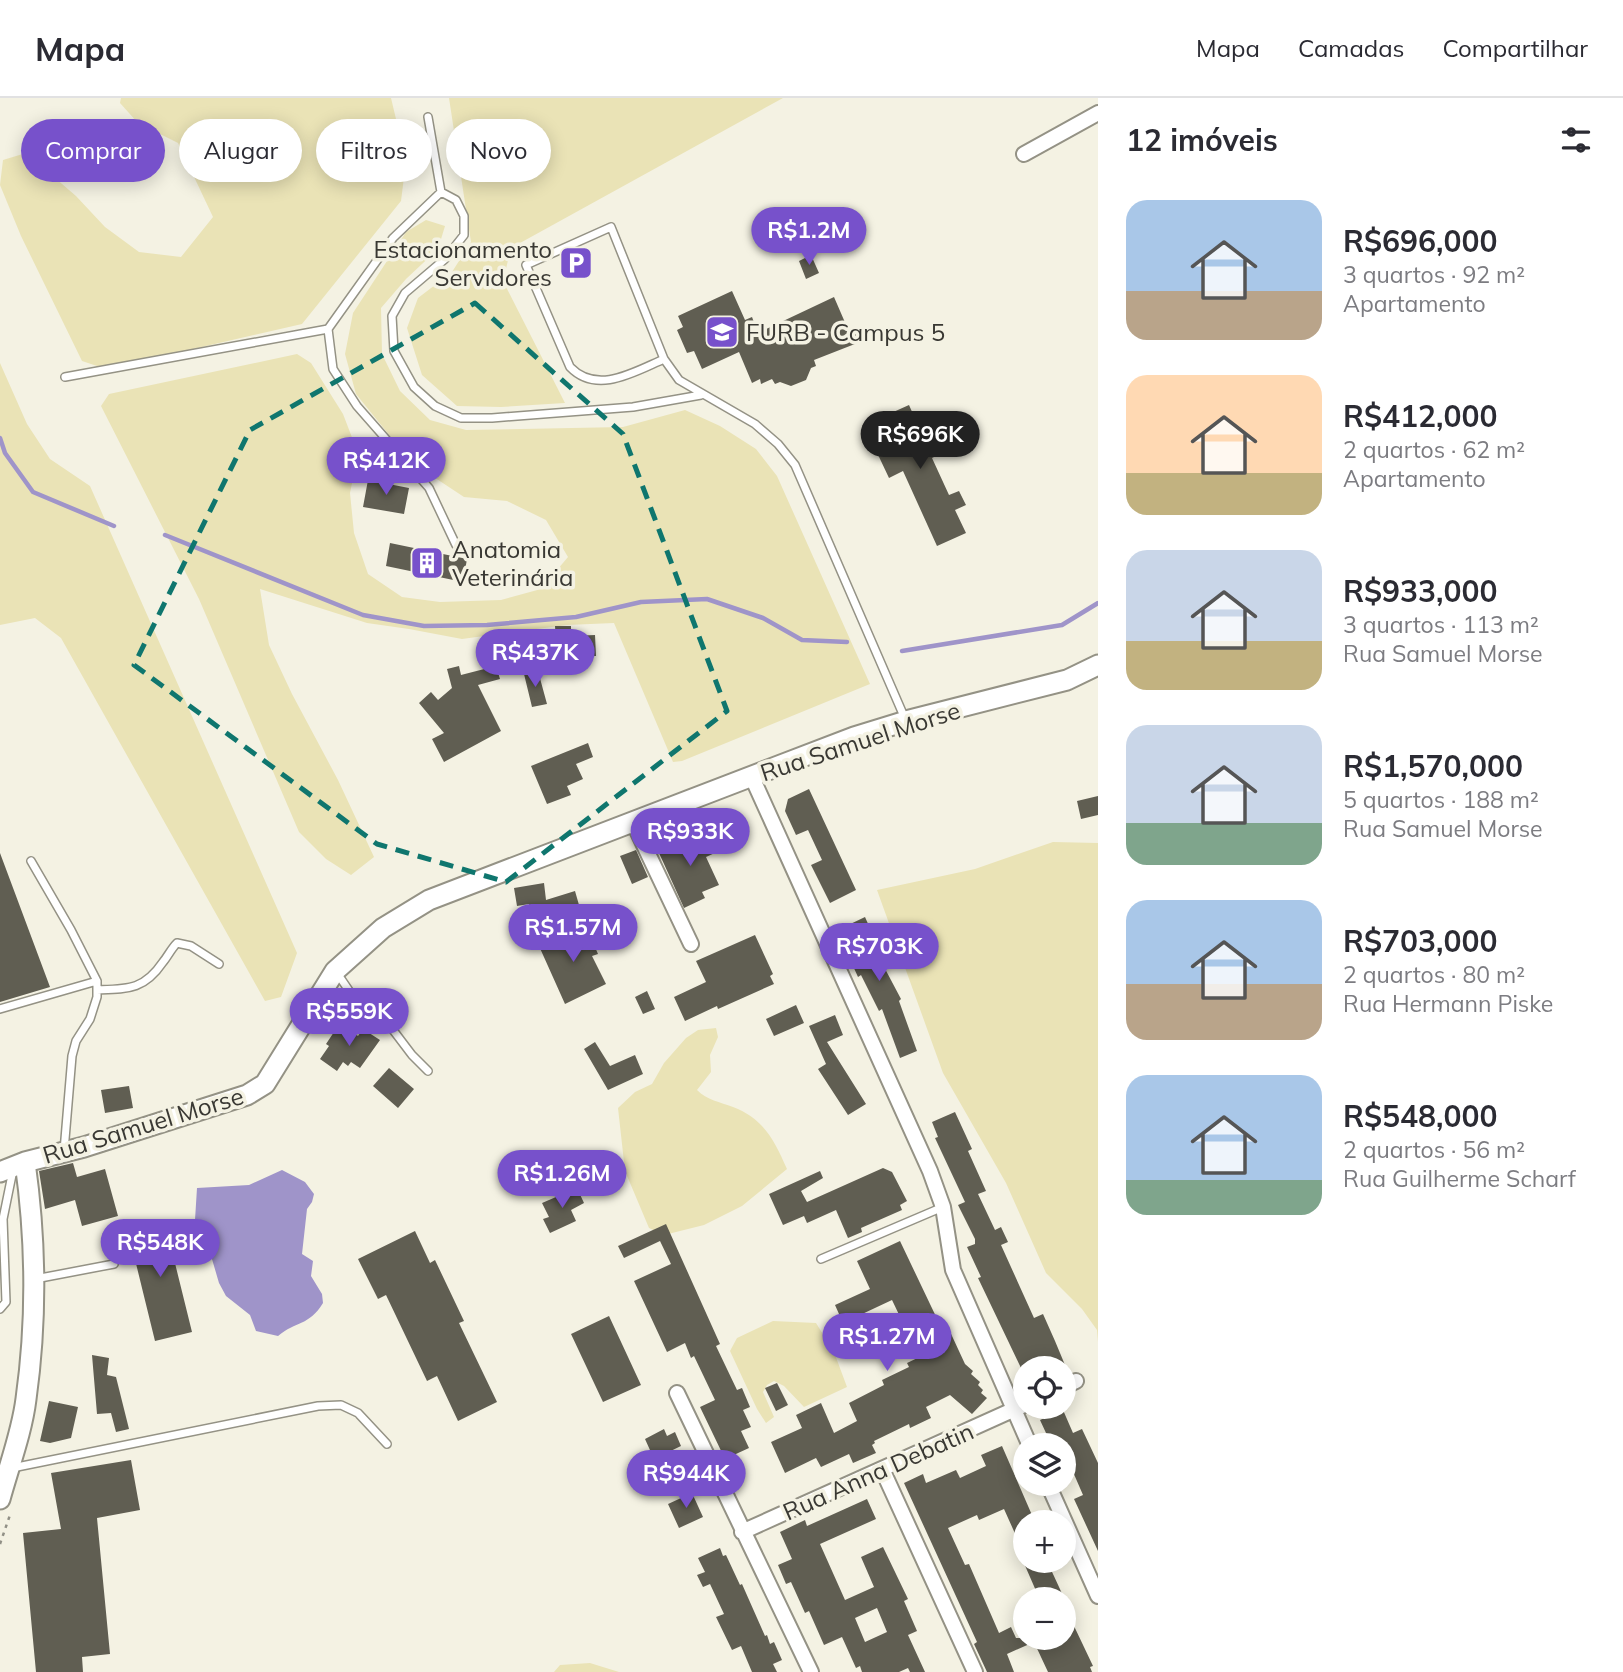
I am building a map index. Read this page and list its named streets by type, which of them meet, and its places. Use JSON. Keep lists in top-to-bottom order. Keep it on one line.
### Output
{"streets":{"street":["Rua Samuel Morse","Rua Anna Debatin"]},"places":{"parking":["Estacionamento Servidores"],"school or university":["FURB - Campus 5"],"building":["Anatomia Veterinária"]},"page":{"header":"Mapa","nav":["Mapa","Camadas","Compartilhar"],"heading":"12 imóveis","chip":["Comprar","Alugar","Filtros","Novo"],"list":[{"name":"R$696,000","note":"3 quartos · 92 m² · Apartamento"},{"name":"R$412,000","note":"2 quartos · 62 m² · Apartamento"},{"name":"R$933,000","note":"3 quartos · 113 m² · Rua Samuel Morse"},{"name":"R$1,570,000","note":"5 quartos · 188 m² · Rua Samuel Morse"},{"name":"R$703,000","note":"2 quartos · 80 m² · Rua Hermann Piske"},{"name":"R$548,000","note":"2 quartos · 56 m² · Rua Guilherme Scharf"}],"price":["R$1.2M","R$696K","R$412K","R$437K","R$933K","R$1.57M","R$703K","R$559K","R$1.26M","R$548K","R$1.27M","R$944K"],"map_buttons":["+","−"]}}
